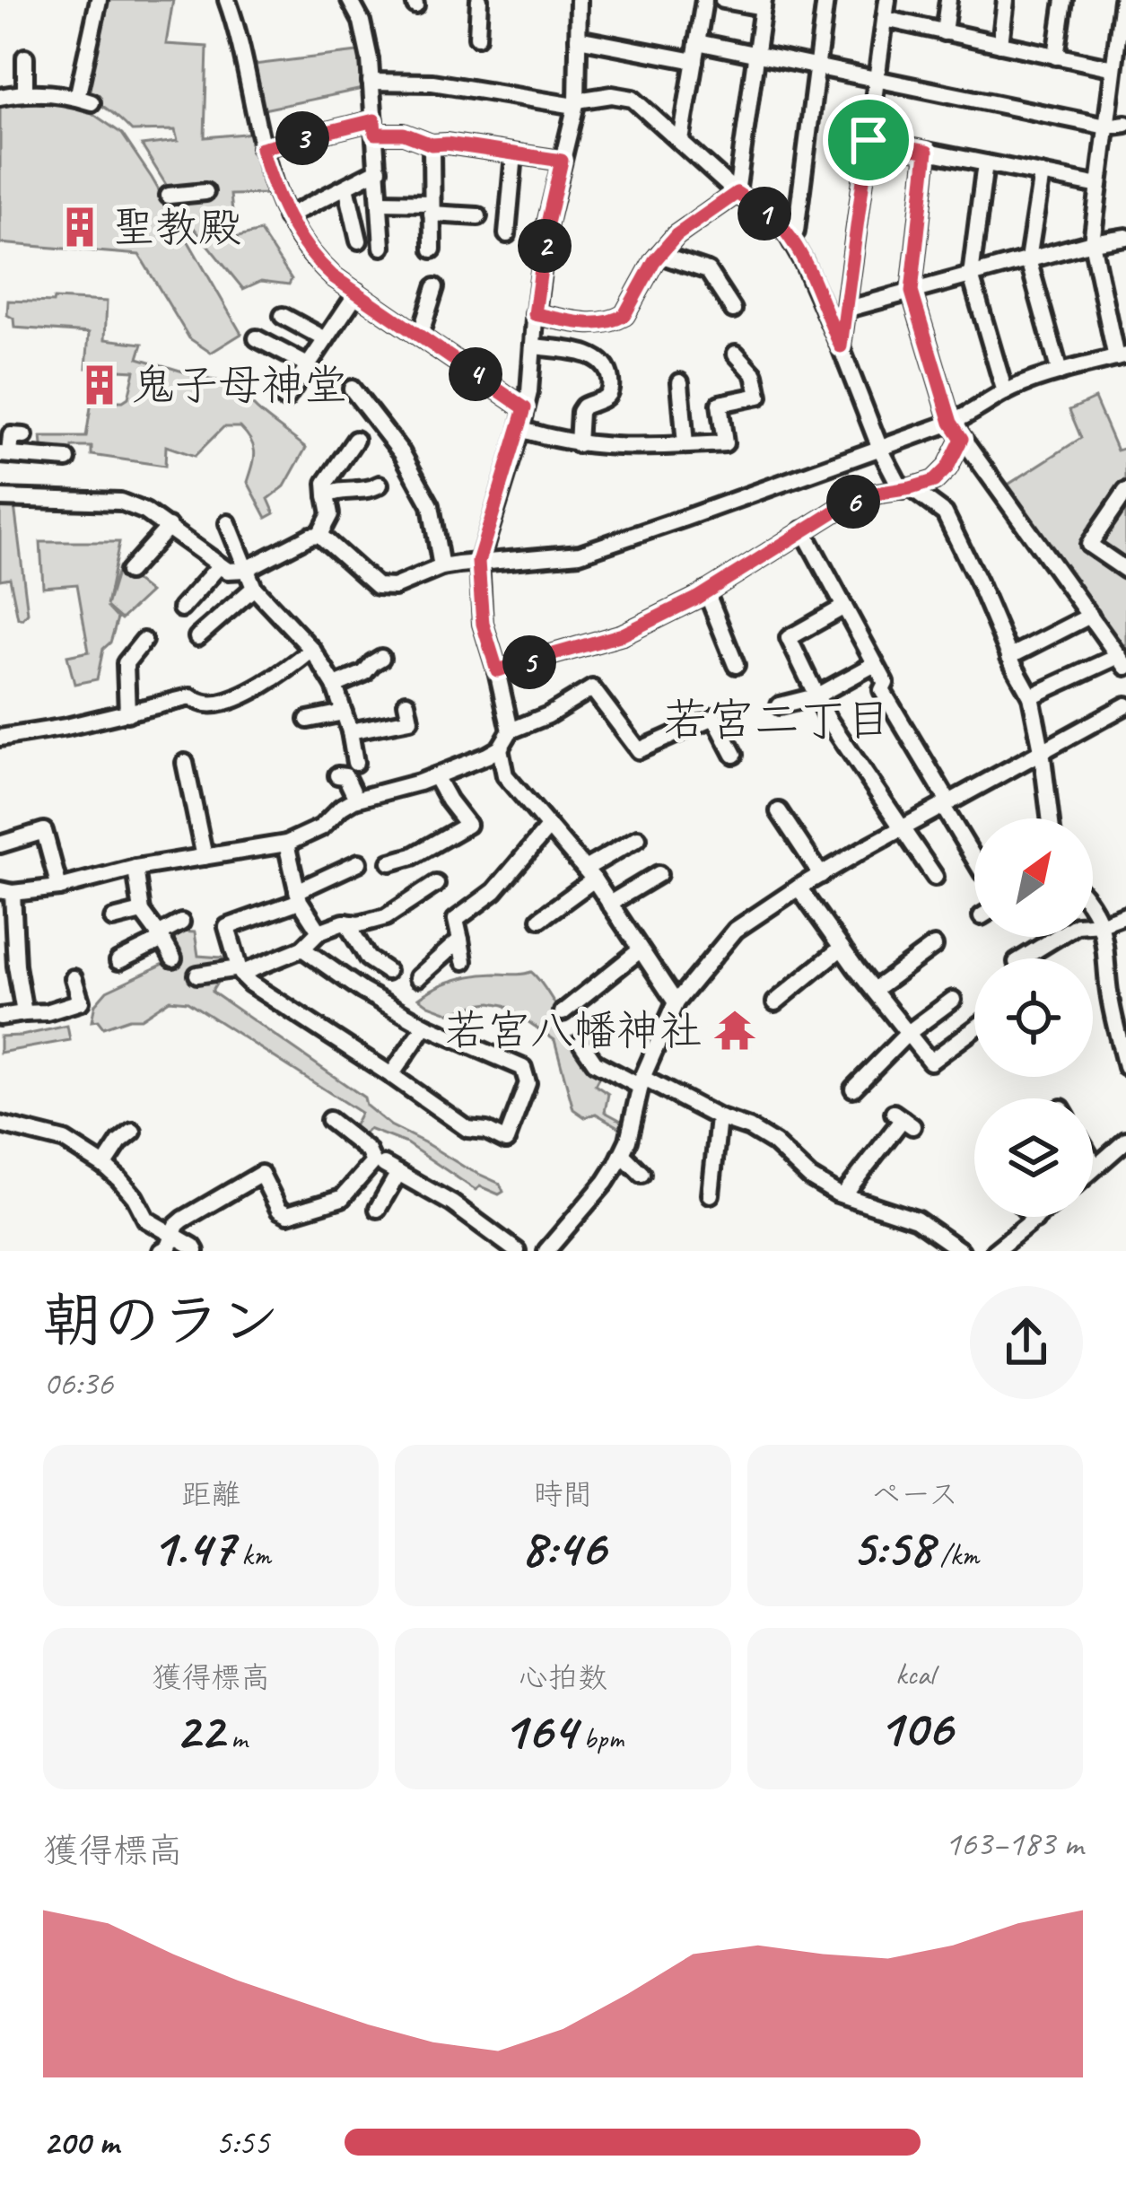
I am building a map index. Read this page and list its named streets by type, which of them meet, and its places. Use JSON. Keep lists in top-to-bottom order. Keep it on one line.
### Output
{"districts":["若宮二丁目"],"places":{"building":["聖教殿","鬼子母神堂"],"temple":["若宮八幡神社"]},"north":"top right","page":{"pins":["3","1","2","4","6","5"],"heading":["朝のラン","06:36"],"stats":[["距離","1.47 km"],["時間","8:46"],["ペース","5:58 /km"],["獲得標高","22 m"],["心拍数","164 bpm"],["kcal","106"]],"chart":["獲得標高","163–183 m"],"list":[{"name":"200 m","note":"5:55"}]}}
